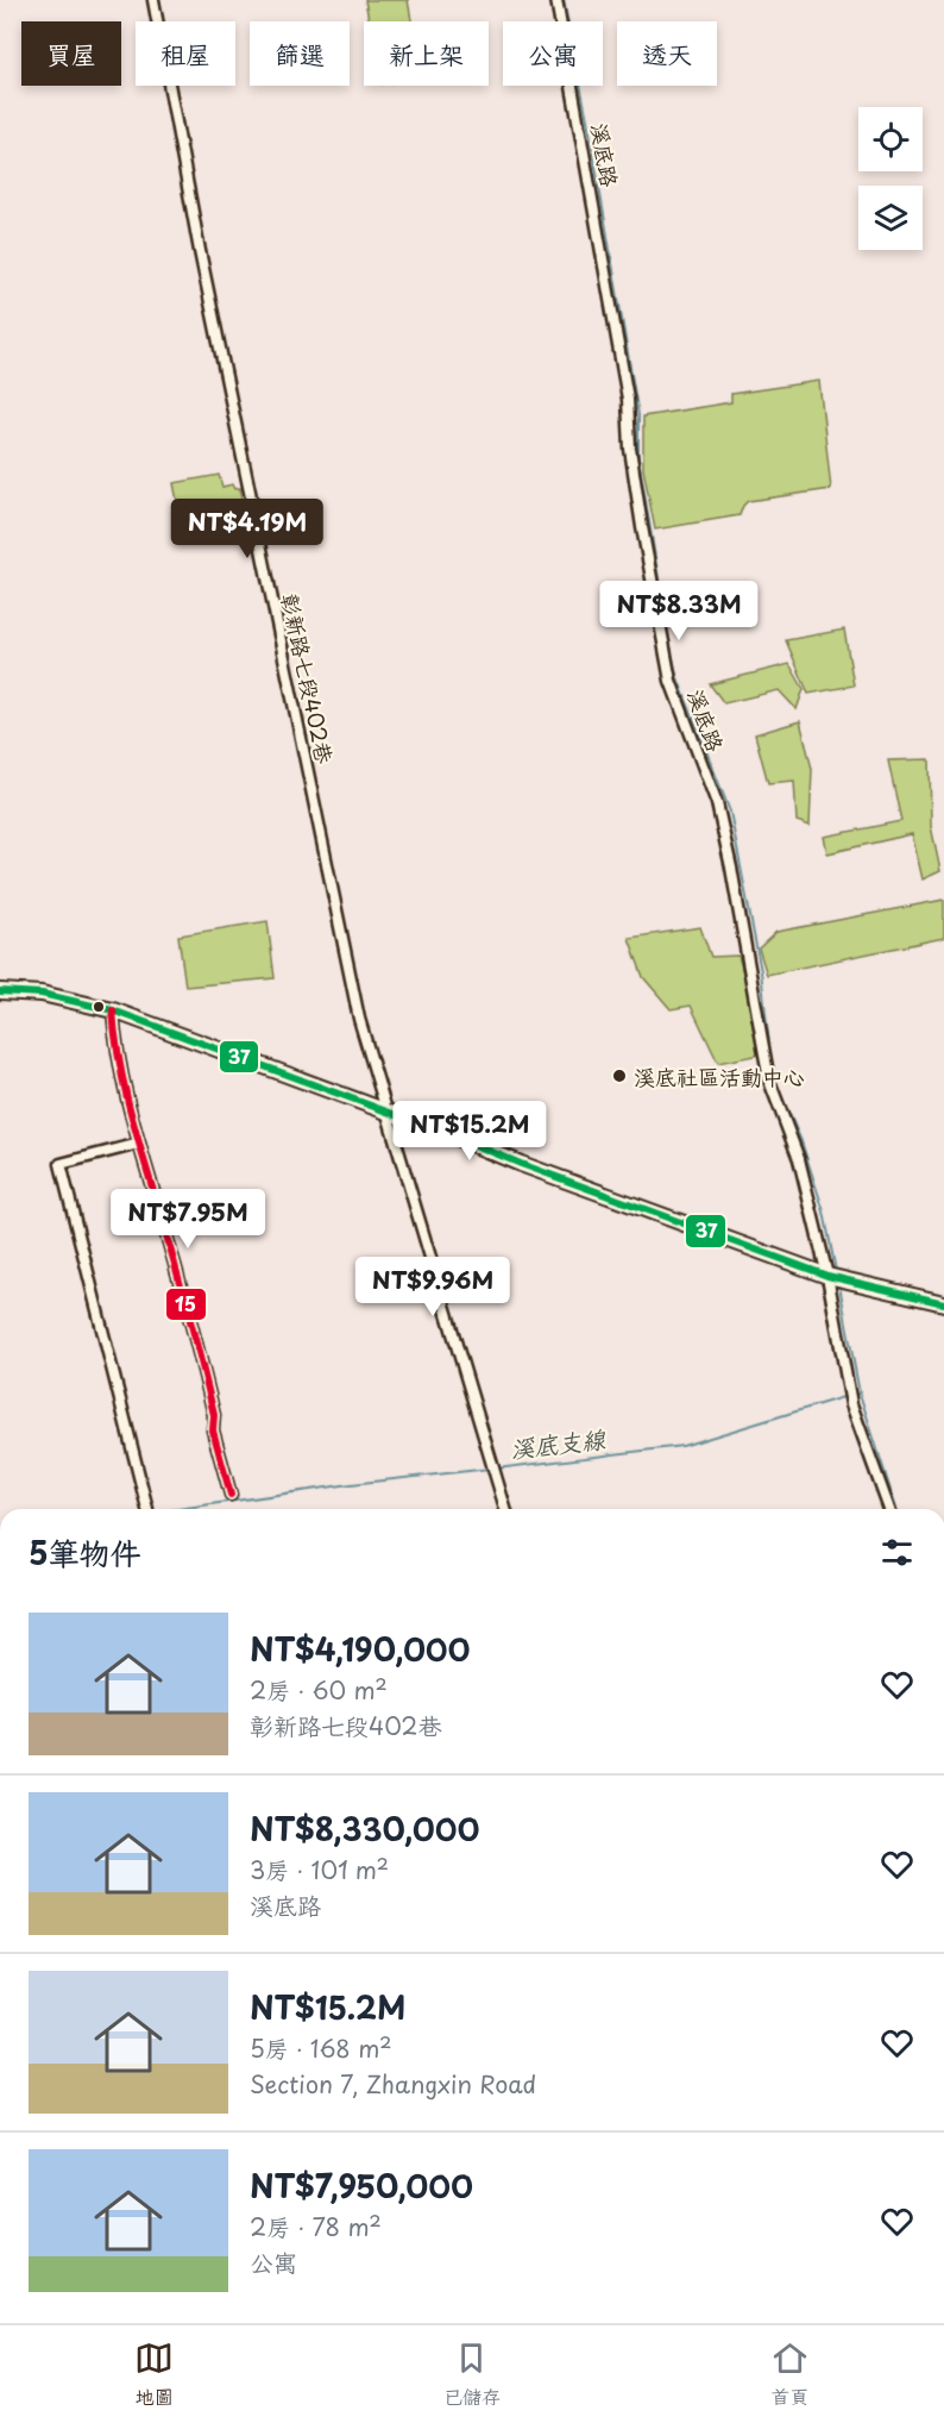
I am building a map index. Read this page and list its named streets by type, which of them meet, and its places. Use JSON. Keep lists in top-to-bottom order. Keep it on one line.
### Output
{"streets":{"street":["溪底路","彰新路七段402巷"]},"water":["溪底支線"],"places":["溪底社區活動中心"],"lines":["transit line 37","transit line 15"],"page":{"chip":["買屋","租屋","篩選","新上架","公寓","透天"],"price":["NT$4.19M","NT$8.33M","NT$15.2M","NT$7.95M","NT$9.96M"],"heading":"5筆物件","list":[{"name":"NT$4,190,000","note":"2房 · 60 m² · 彰新路七段402巷"},{"name":"NT$8,330,000","note":"3房 · 101 m² · 溪底路"},{"name":"NT$15.2M","note":"5房 · 168 m² · Section 7, Zhangxin Road"},{"name":"NT$7,950,000","note":"2房 · 78 m² · 公寓"}],"tabs":["地圖","已儲存","首頁"]}}
